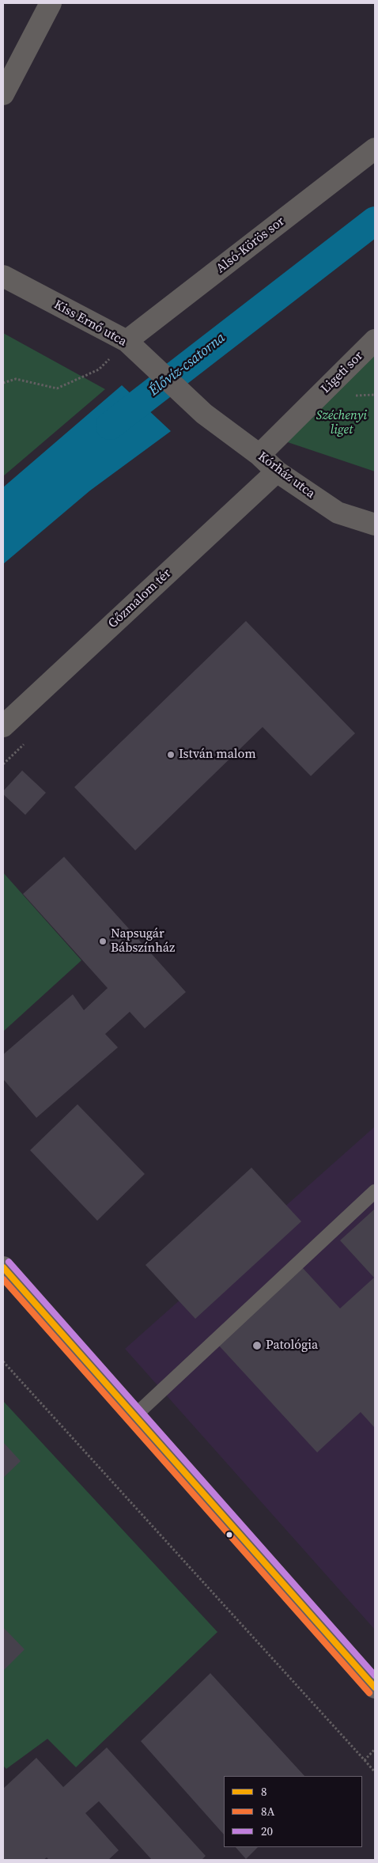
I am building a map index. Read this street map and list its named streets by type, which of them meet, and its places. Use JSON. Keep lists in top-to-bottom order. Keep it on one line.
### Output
{"streets":{"street":["Alsó-Körös sor","Kiss Ernő utca","Ligeti sor","Kórház utca","Gőzmalom tér"]},"crossings":[["Alsó-Körös sor","Kiss Ernő utca"],["Kiss Ernő utca","Kórház utca"],["Ligeti sor","Kórház utca"],["Kórház utca","Gőzmalom tér"]],"water":["Élővíz-csatorna"],"parks":["Széchenyi liget"],"places":["István malom","Napsugár Bábszínház","Patológia"],"lines":["transit line 20","transit line 8","transit line 8A"],"legend":["8","8A","20"]}
